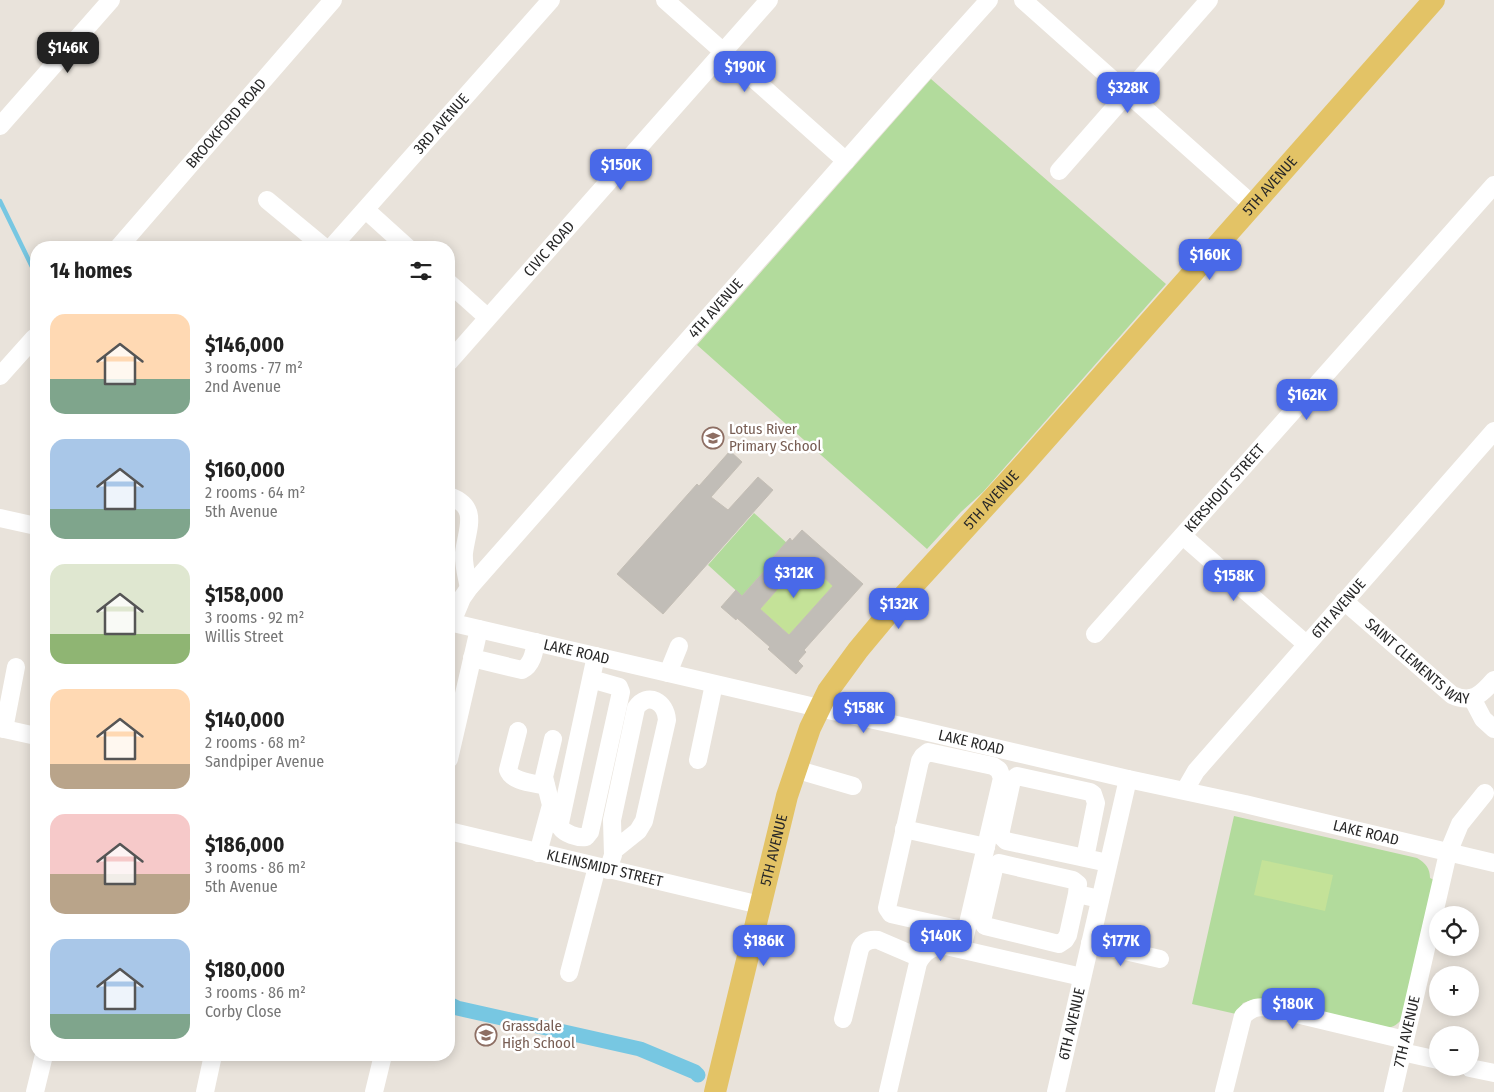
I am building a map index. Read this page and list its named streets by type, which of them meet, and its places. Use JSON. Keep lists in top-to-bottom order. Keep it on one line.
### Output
{"streets":{"main road":["5TH AVENUE"],"street":["BROOKFORD ROAD","3RD AVENUE","CIVIC ROAD","4TH AVENUE","KERSHOUT STREET","6TH AVENUE","LAKE ROAD","SAINT CLEMENTS WAY","KLEINSMIDT STREET","7TH AVENUE"]},"crossings":[["5TH AVENUE","LAKE ROAD"],["5TH AVENUE","KLEINSMIDT STREET"],["6TH AVENUE","LAKE ROAD"],["6TH AVENUE","SAINT CLEMENTS WAY"],["LAKE ROAD","7TH AVENUE"]],"places":{"school or university":["Lotus River Primary School","Grassdale High School"]},"page":{"price":["$146K","$190K","$328K","$150K","$160K","$162K","$312K","$158K","$132K","$158K","$140K","$186K","$177K","$180K"],"heading":"14 homes","list":[{"name":"$146,000","note":"3 rooms · 77 m² · 2nd Avenue"},{"name":"$160,000","note":"2 rooms · 64 m² · 5th Avenue"},{"name":"$158,000","note":"3 rooms · 92 m² · Willis Street"},{"name":"$140,000","note":"2 rooms · 68 m² · Sandpiper Avenue"},{"name":"$186,000","note":"3 rooms · 86 m² · 5th Avenue"},{"name":"$180,000","note":"3 rooms · 86 m² · Corby Close"}],"map_buttons":["+","−"]}}
